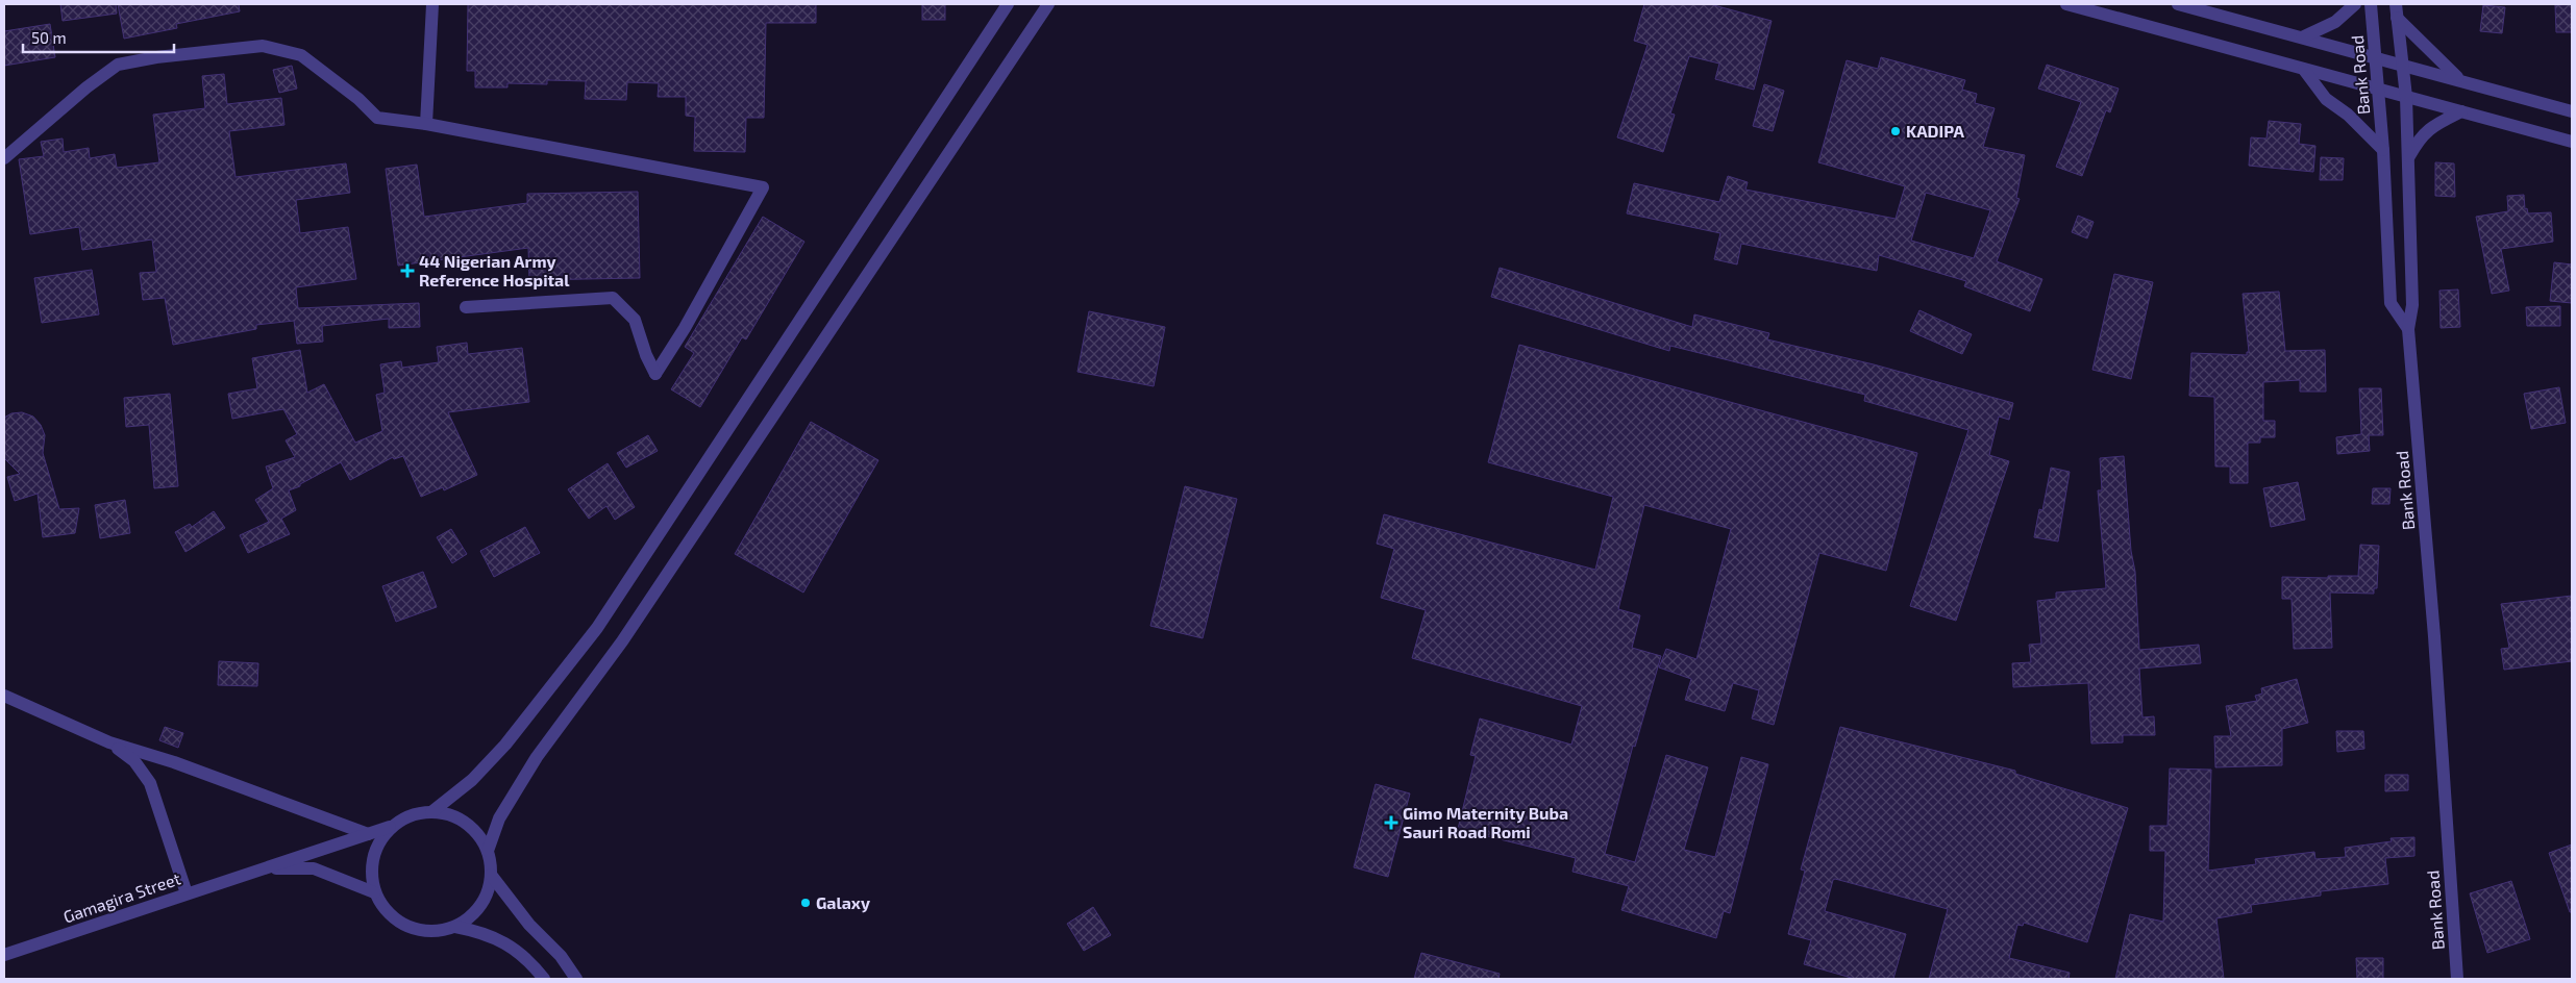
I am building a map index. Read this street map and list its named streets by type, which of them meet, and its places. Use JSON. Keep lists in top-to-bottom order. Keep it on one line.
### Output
{"streets":{"street":["Bank Road","Gamagira Street"]},"places":{"other":["KADIPA","Galaxy"],"health":["44 Nigerian Army Reference Hospital","Gimo Maternity Buba Sauri Road Romi"]},"scale_bar":"50 m"}
